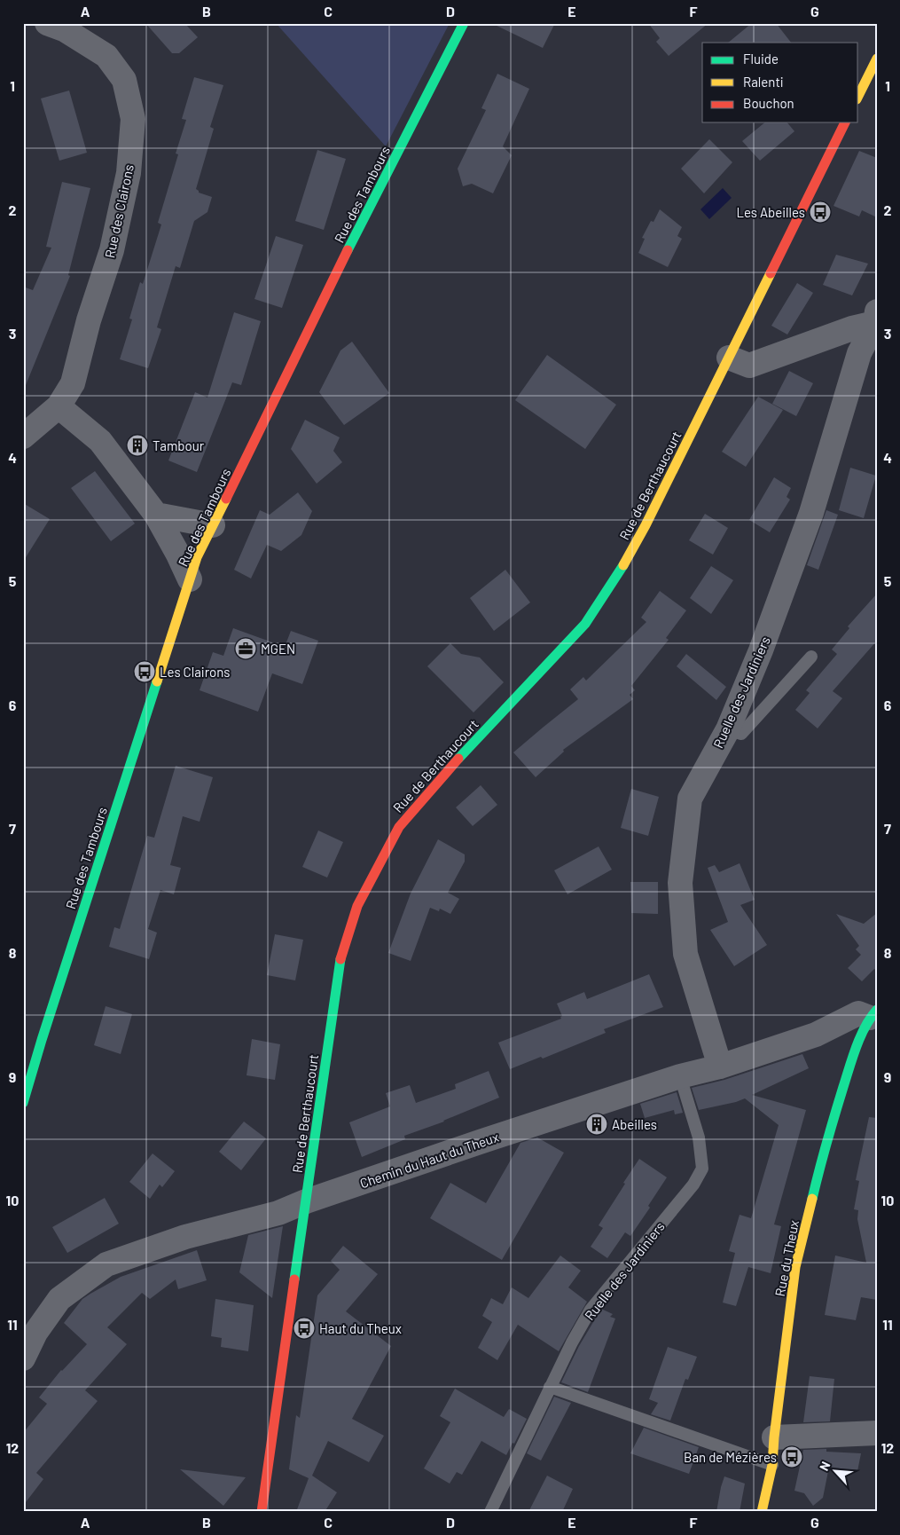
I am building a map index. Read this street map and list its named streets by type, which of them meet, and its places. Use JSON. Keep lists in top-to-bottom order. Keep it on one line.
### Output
{"streets":{"main road":["Rue des Tambours","Rue de Berthaucourt","Rue du Theux"],"street":["Rue des Clairons","Ruelle des Jardiniers","Chemin du Haut du Theux"]},"crossings":[["Rue de Berthaucourt","Chemin du Haut du Theux"],["Ruelle des Jardiniers","Chemin du Haut du Theux"],["Chemin du Haut du Theux","Rue du Theux"]],"places":{"bus stop":["Les Abeilles","Les Clairons","Haut du Theux","Ban de Mézières"],"building":["Tambour","Abeilles"],"office":["MGEN"]},"legend":["Fluide","Ralenti","Bouchon"],"north":"top left","grid":{"columns":["A","B","C","D","E","F","G"],"rows":["1","2","3","4","5","6","7","8","9","10","11","12"]}}
